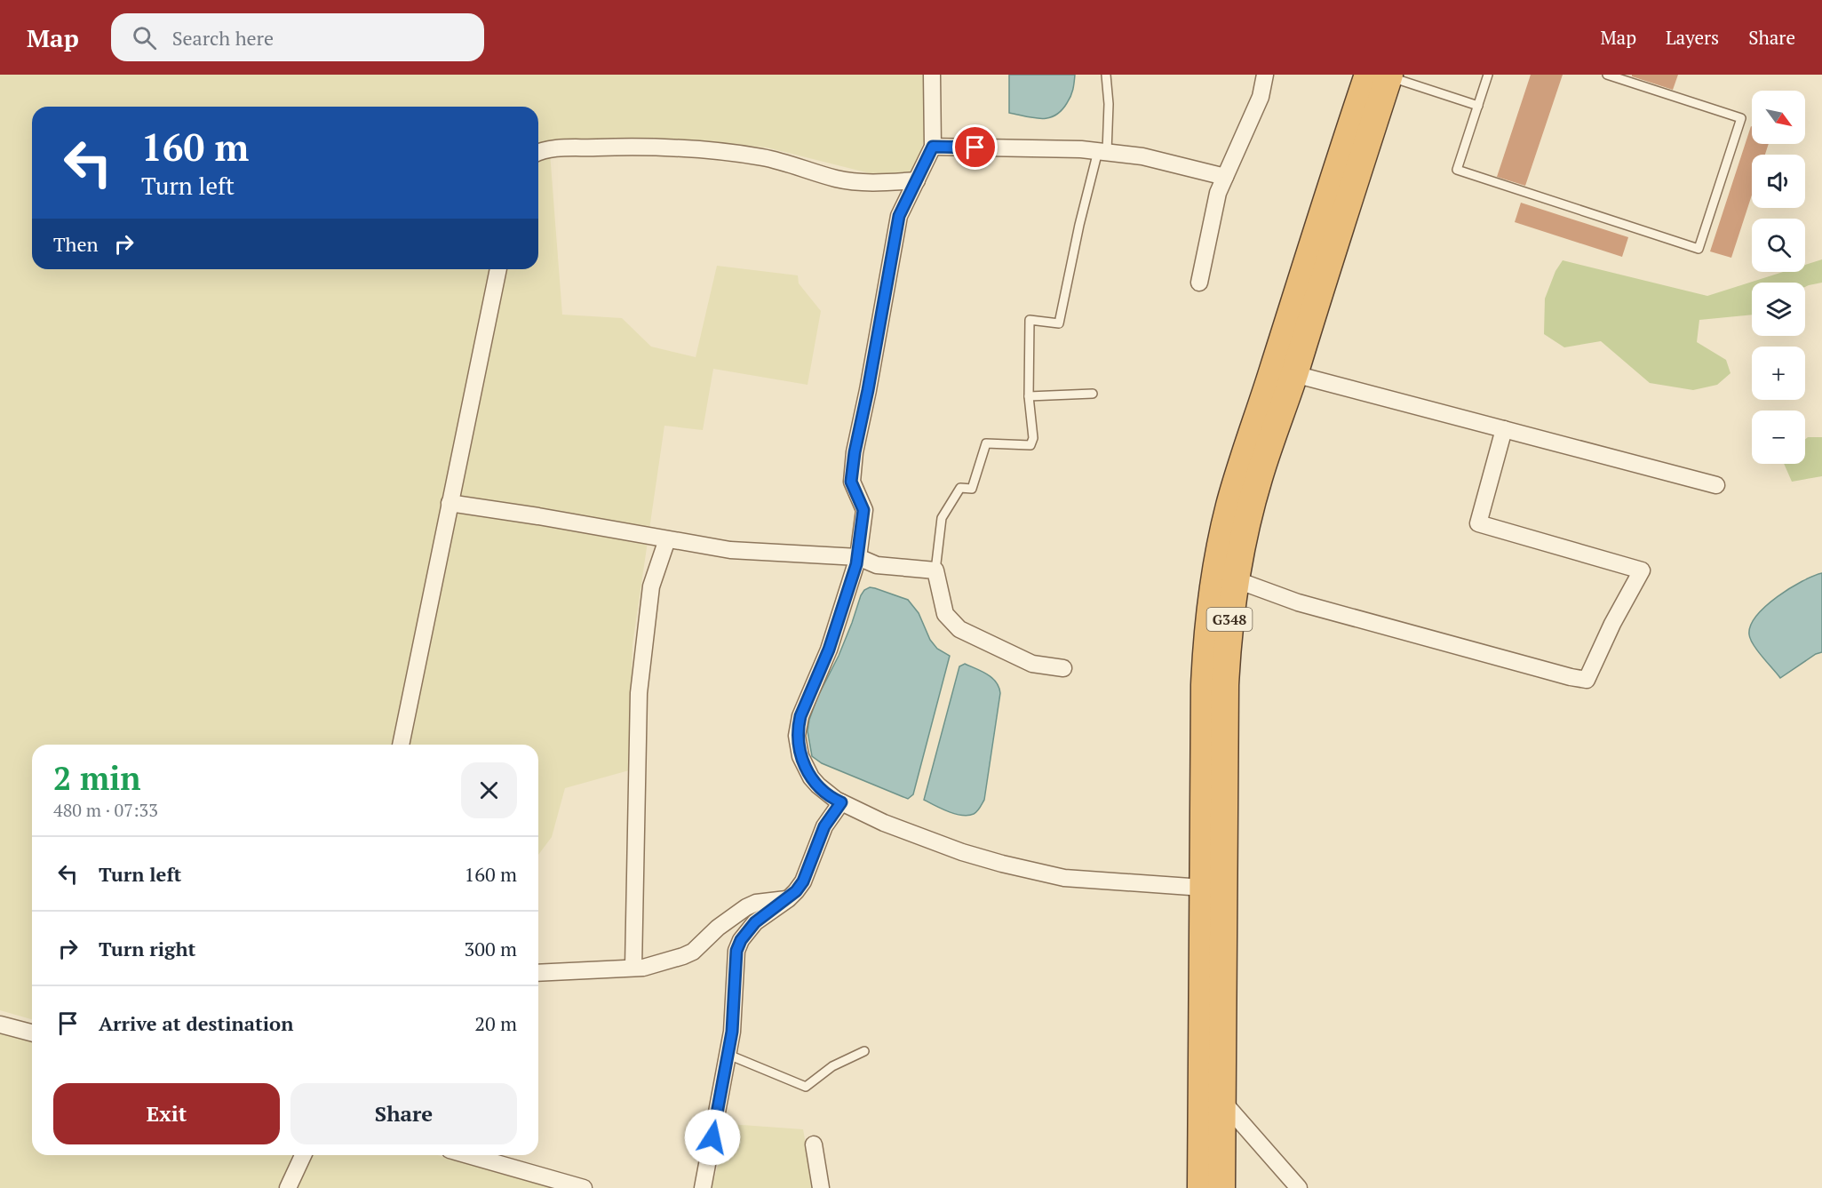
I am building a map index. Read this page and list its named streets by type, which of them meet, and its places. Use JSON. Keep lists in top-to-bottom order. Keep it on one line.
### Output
{"streets":{"highway":["G348"]},"north":"bottom right","page":{"header":"Map","search":"Search here","nav":["Map","Layers","Share"],"map_buttons":["+","−"],"turn":["160 m","Turn left"],"then":"Then","heading":["2 min","480 m · 07:33"],"list":[{"name":"Turn left","value":"160 m"},{"name":"Turn right","value":"300 m"},{"name":"Arrive at destination","value":"20 m"}],"buttons":["Exit","Share"]}}
